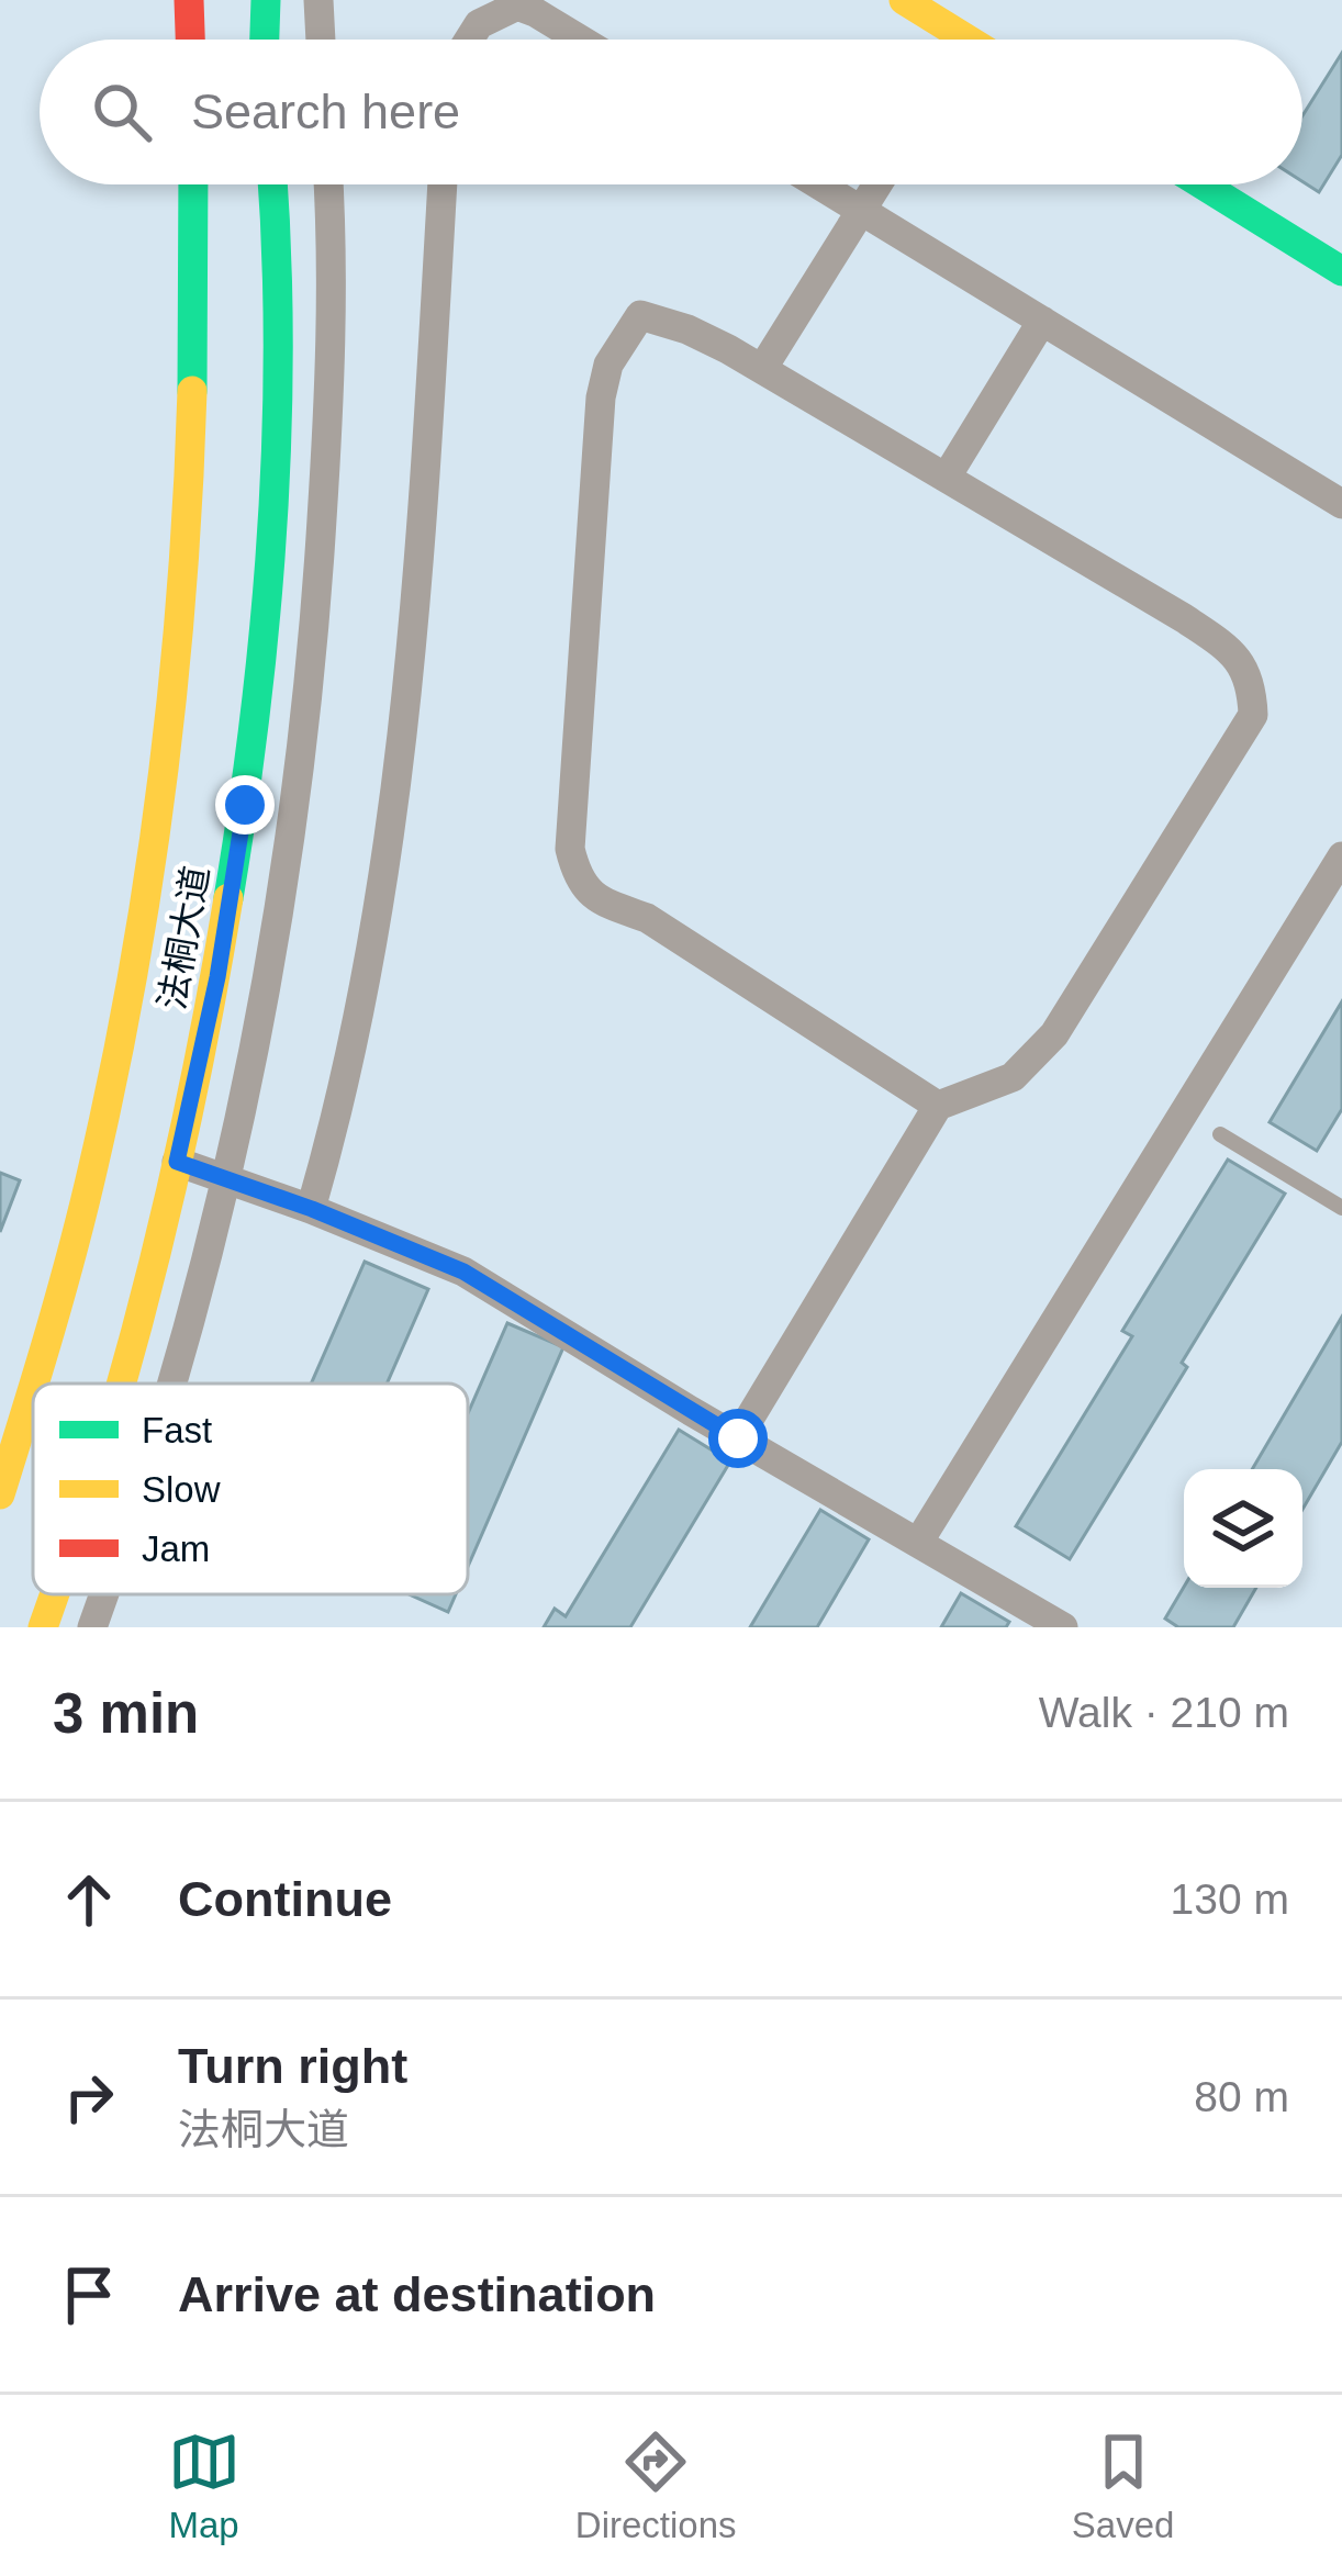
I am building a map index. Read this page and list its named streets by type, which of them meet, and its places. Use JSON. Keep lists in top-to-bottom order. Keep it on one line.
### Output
{"streets":{"main road":["法桐大道"]},"legend":["Fast","Slow","Jam"],"page":{"search":"Search here","heading":["3 min","Walk · 210 m"],"list":[["Continue","130 m"],["Turn right","法桐大道","80 m"],"Arrive at destination"],"nav":["Map","Directions","Saved"]}}
